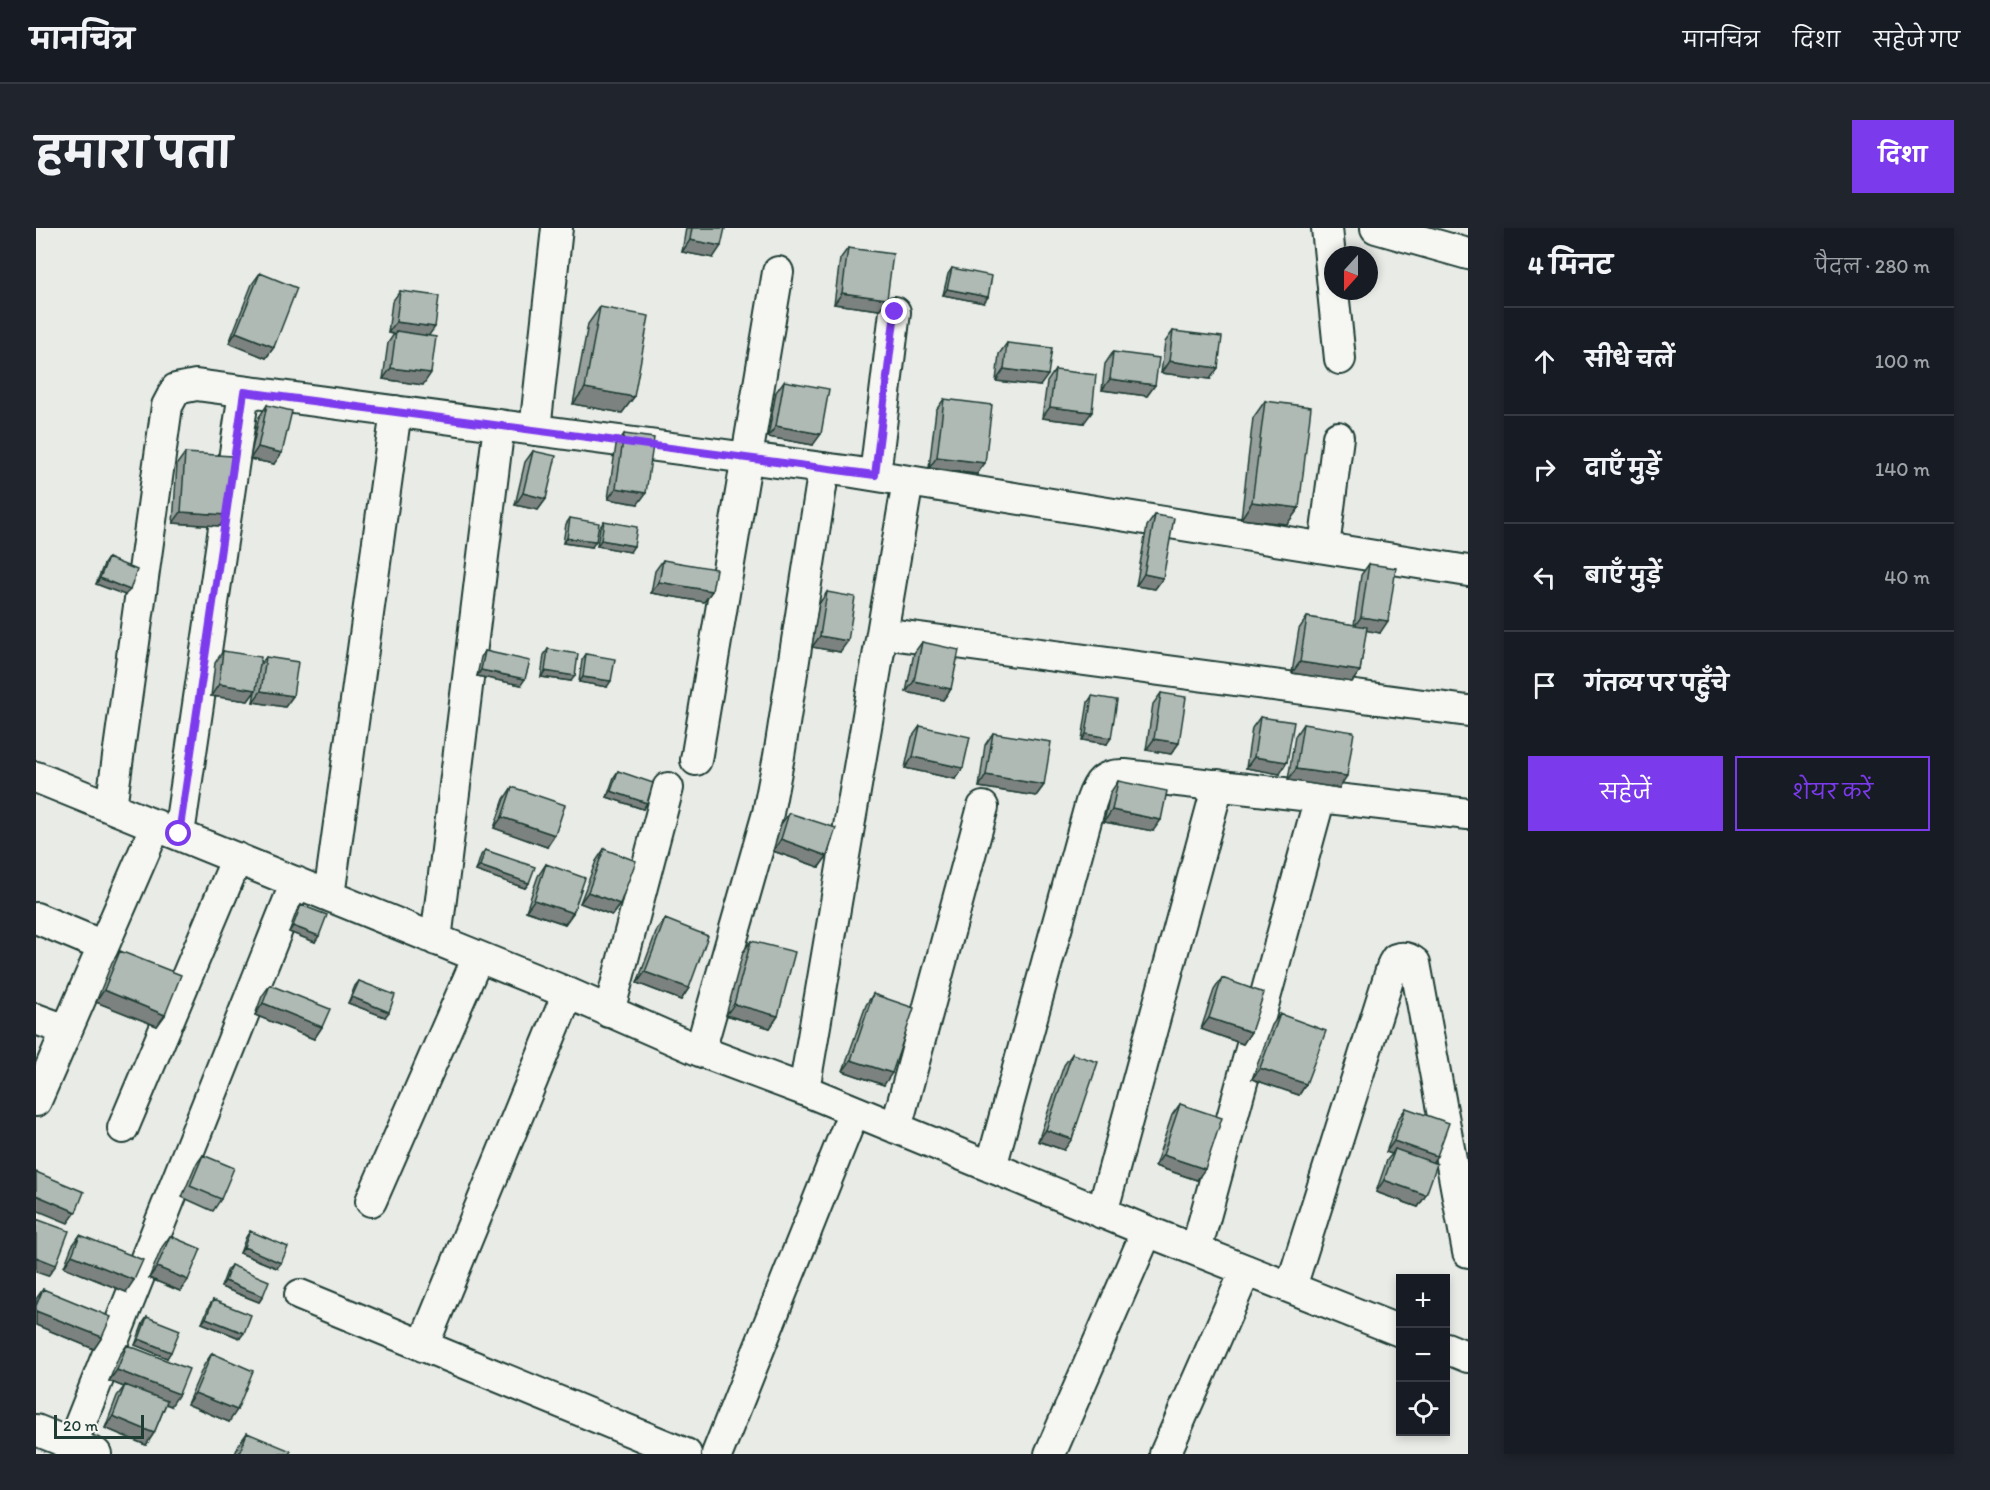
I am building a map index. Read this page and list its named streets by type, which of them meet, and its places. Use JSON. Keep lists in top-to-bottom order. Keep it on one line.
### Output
{"scale_bar":"20 m","north":"bottom","page":{"header":"मानचित्र","nav":["मानचित्र","दिशा","सहेजे गए"],"title":"हमारा पता","buttons":["दिशा",["सहेजें","शेयर करें"]],"heading":["4 मिनट","पैदल · 280 m"],"list":[["सीधे चलें","100 m"],["दाएँ मुड़ें","140 m"],["बाएँ मुड़ें","40 m"],"गंतव्य पर पहुँचे"],"map_buttons":["+","−"],"scale":"20 m"}}
